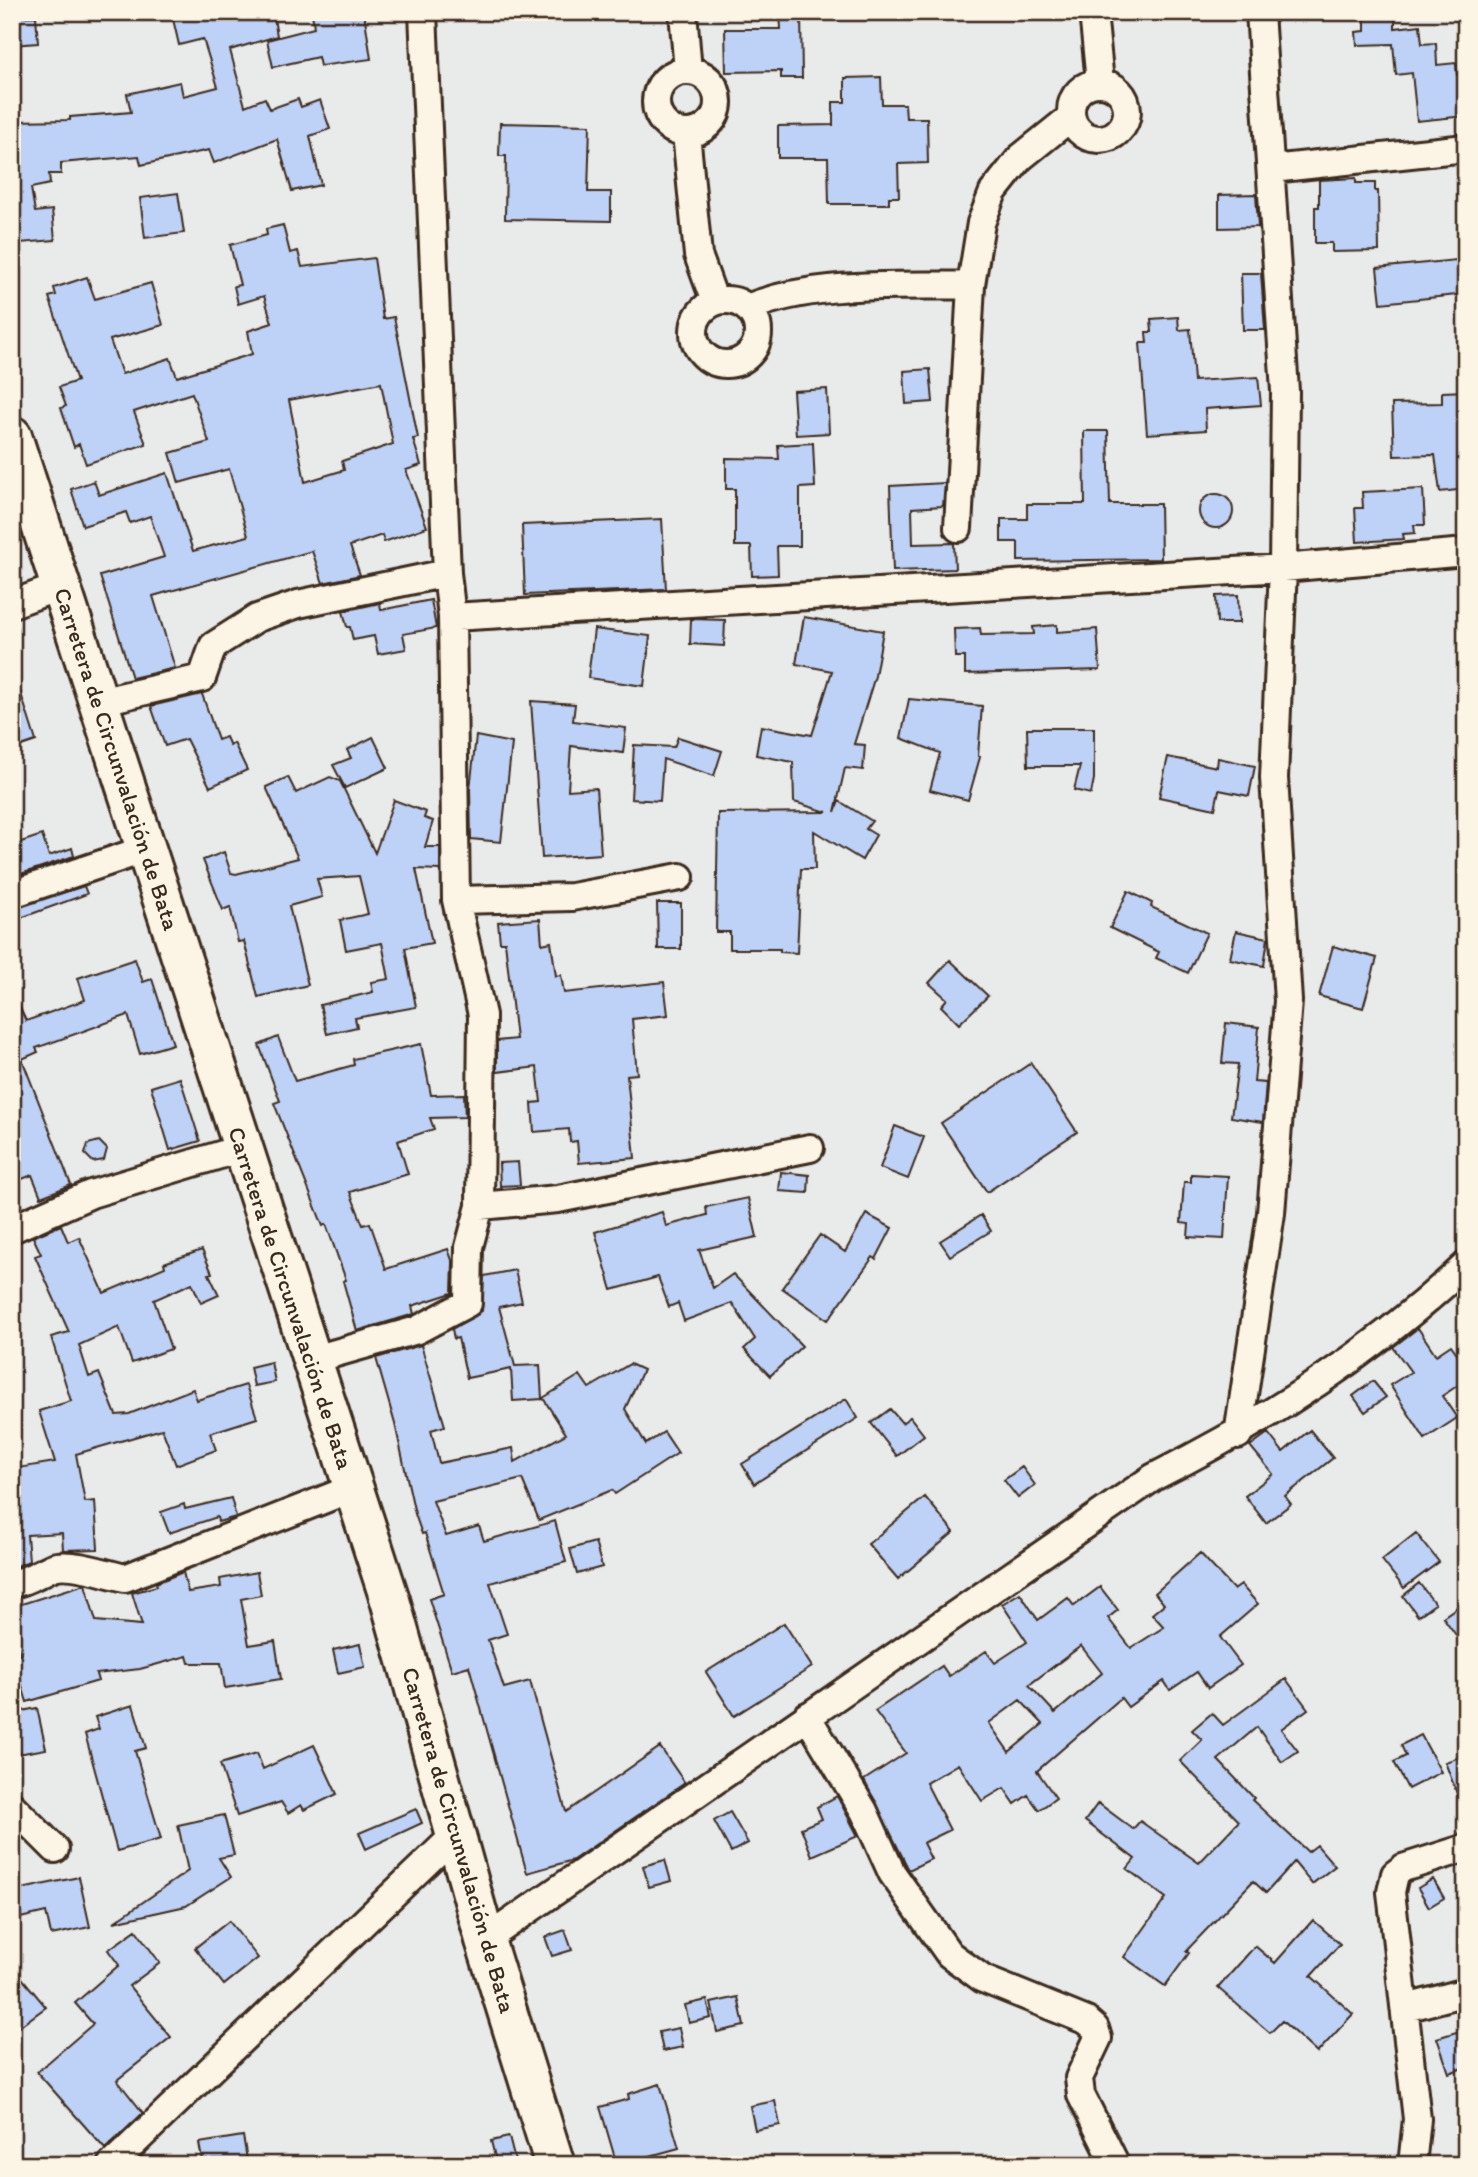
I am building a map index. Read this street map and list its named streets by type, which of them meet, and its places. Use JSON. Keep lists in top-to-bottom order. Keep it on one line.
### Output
{"streets":{"main road":["Carretera de Circunvalación de Bata"]}}
